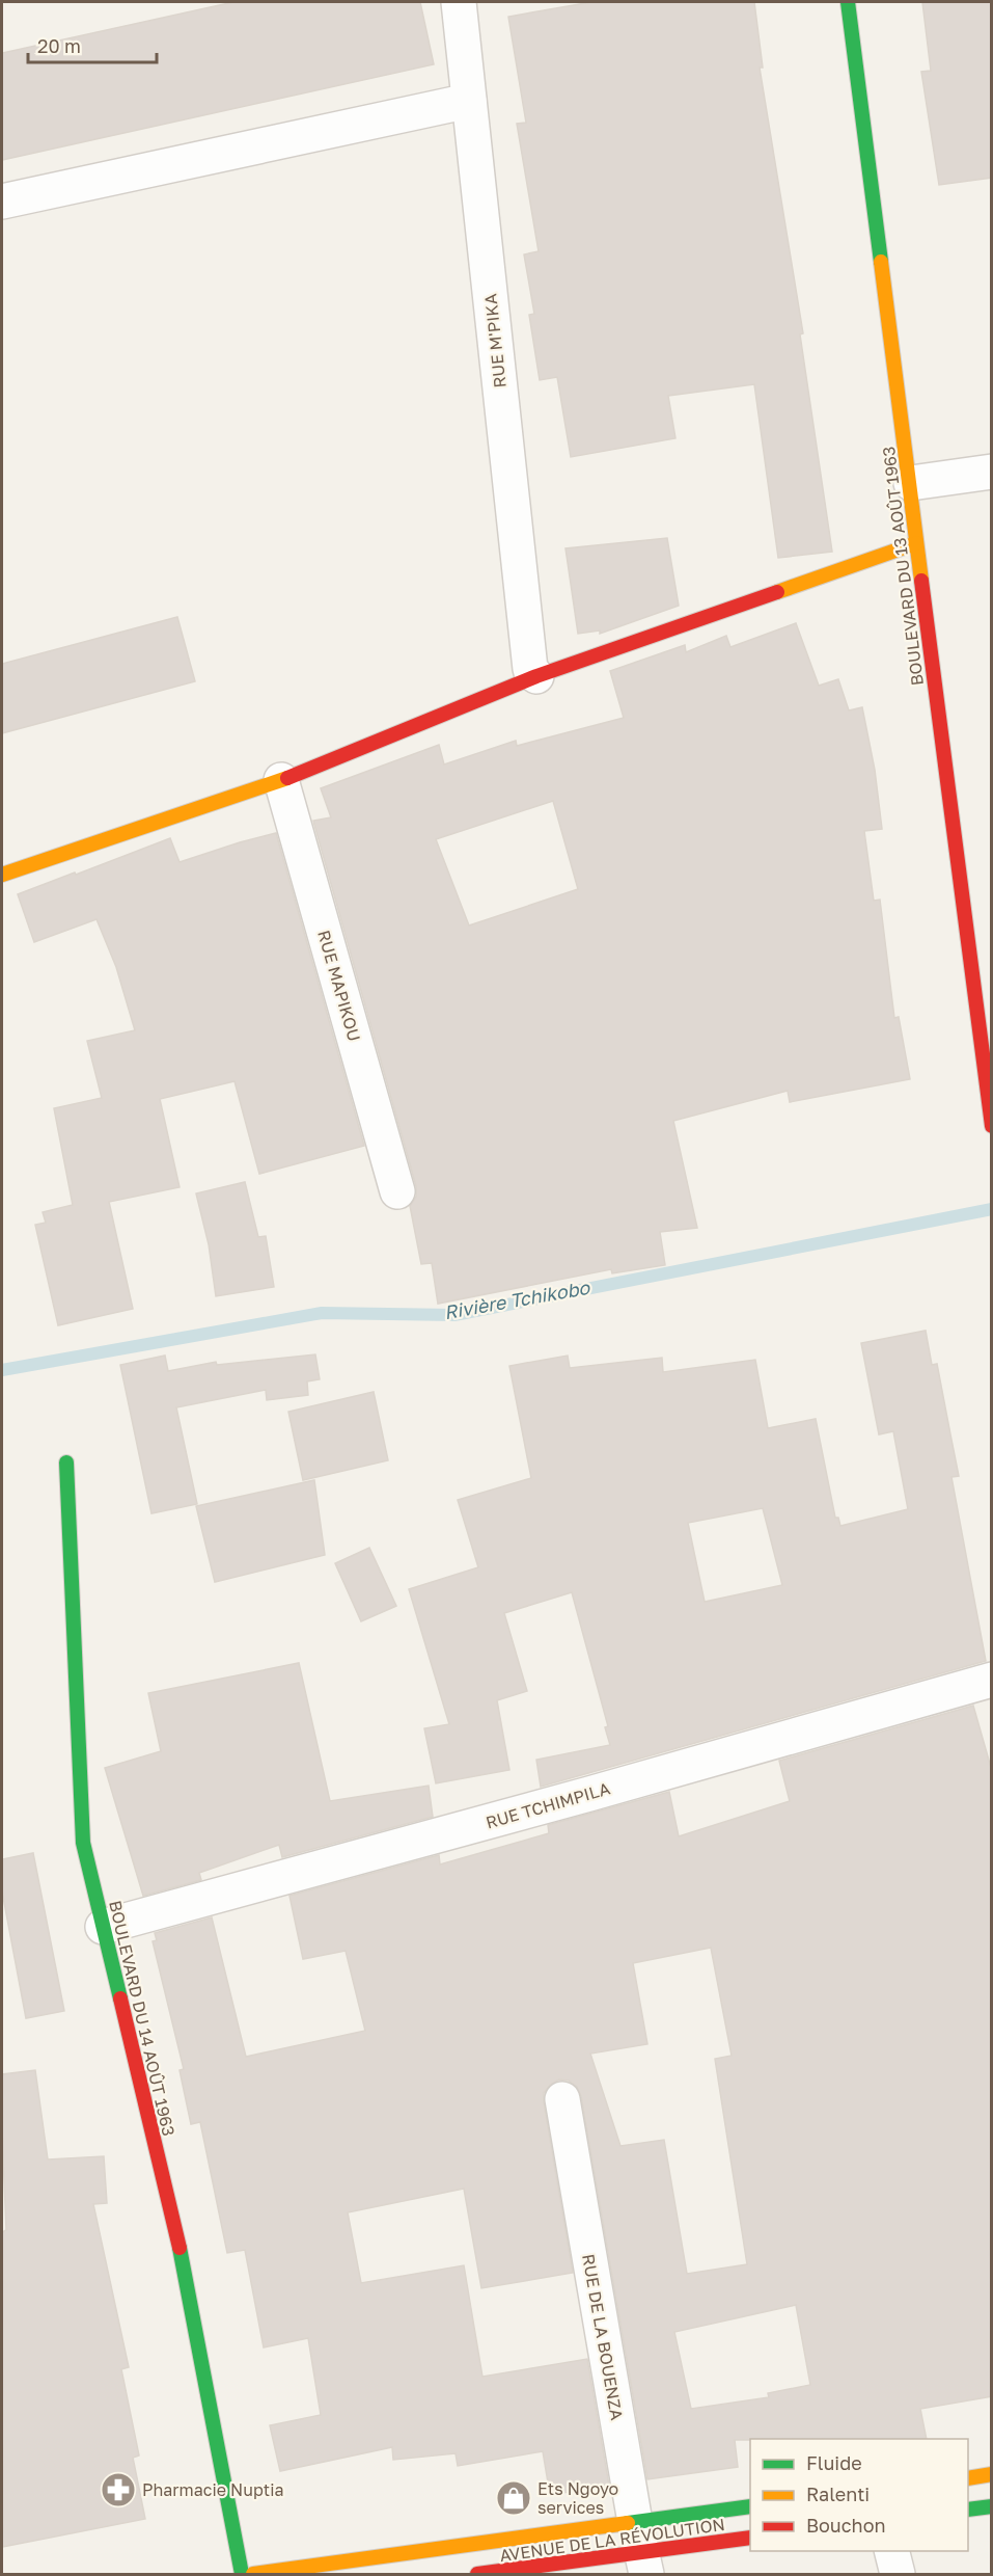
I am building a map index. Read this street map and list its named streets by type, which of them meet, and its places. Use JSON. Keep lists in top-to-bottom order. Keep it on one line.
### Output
{"streets":{"street":["RUE M'PIKA","BOULEVARD DU 13 AOÛT 1963","RUE MAPIKOU","RUE TCHIMPILA","BOULEVARD DU 14 AOÛT 1963","RUE DE LA BOUENZA","AVENUE DE LA RÉVOLUTION"]},"crossings":[["RUE TCHIMPILA","BOULEVARD DU 14 AOÛT 1963"],["RUE DE LA BOUENZA","AVENUE DE LA RÉVOLUTION"]],"water":["Rivière Tchikobo"],"places":{"pharmacy":["Pharmacie Nuptia"],"shop":["Ets Ngoyo services"]},"legend":["Fluide","Ralenti","Bouchon"],"scale_bar":"20 m"}
